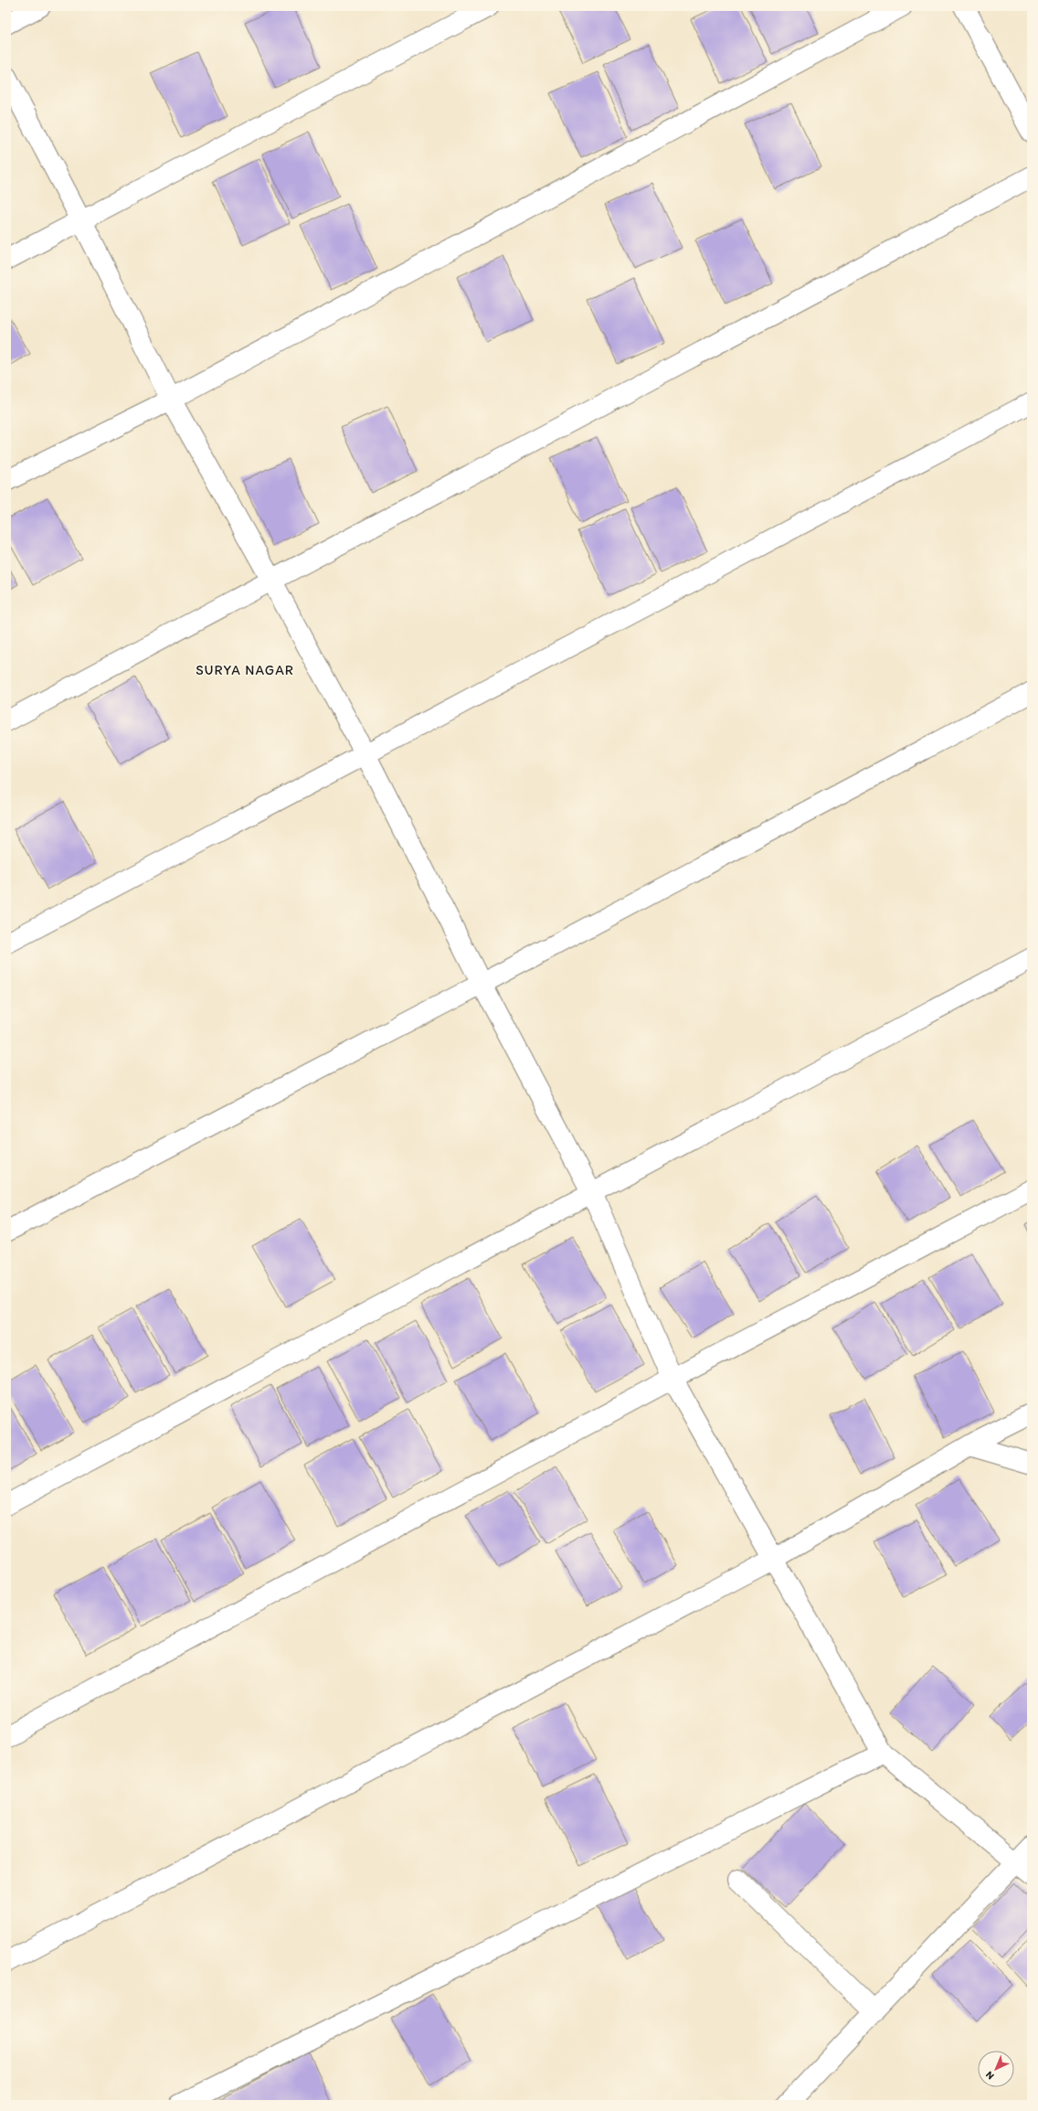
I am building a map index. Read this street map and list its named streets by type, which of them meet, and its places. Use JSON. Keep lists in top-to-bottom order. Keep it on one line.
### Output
{"districts":["SURYA NAGAR"],"north":"bottom left"}
